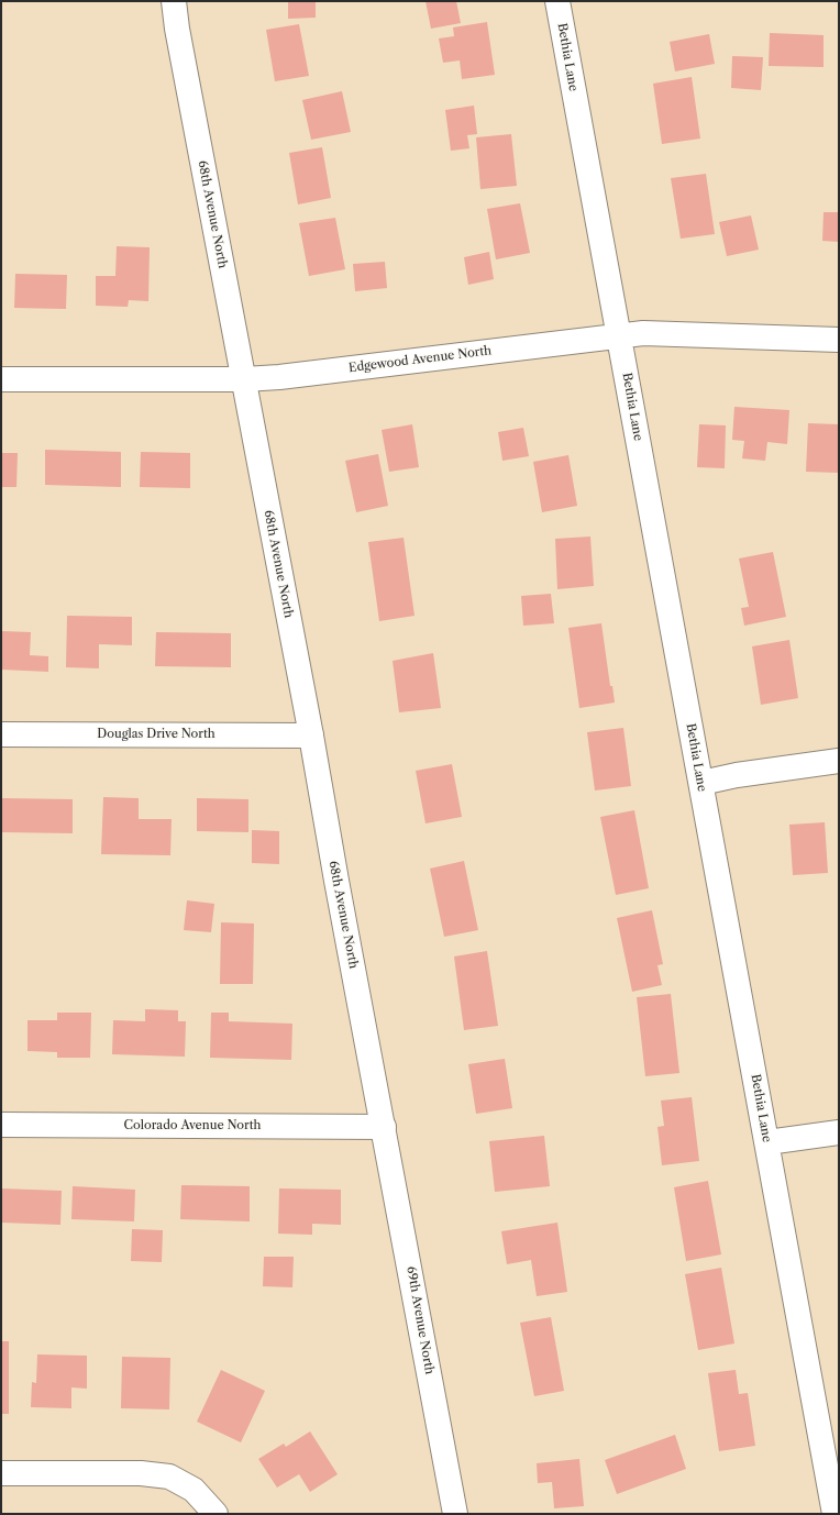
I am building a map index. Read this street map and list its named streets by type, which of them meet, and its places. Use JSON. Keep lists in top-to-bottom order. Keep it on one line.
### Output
{"streets":{"street":["Bethia Lane","68th Avenue North","Edgewood Avenue North","Douglas Drive North","Colorado Avenue North","69th Avenue North"]},"crossings":[["Bethia Lane","Edgewood Avenue North"],["68th Avenue North","Edgewood Avenue North"],["68th Avenue North","Douglas Drive North"],["68th Avenue North","Colorado Avenue North"],["68th Avenue North","69th Avenue North"],["Colorado Avenue North","69th Avenue North"]]}
